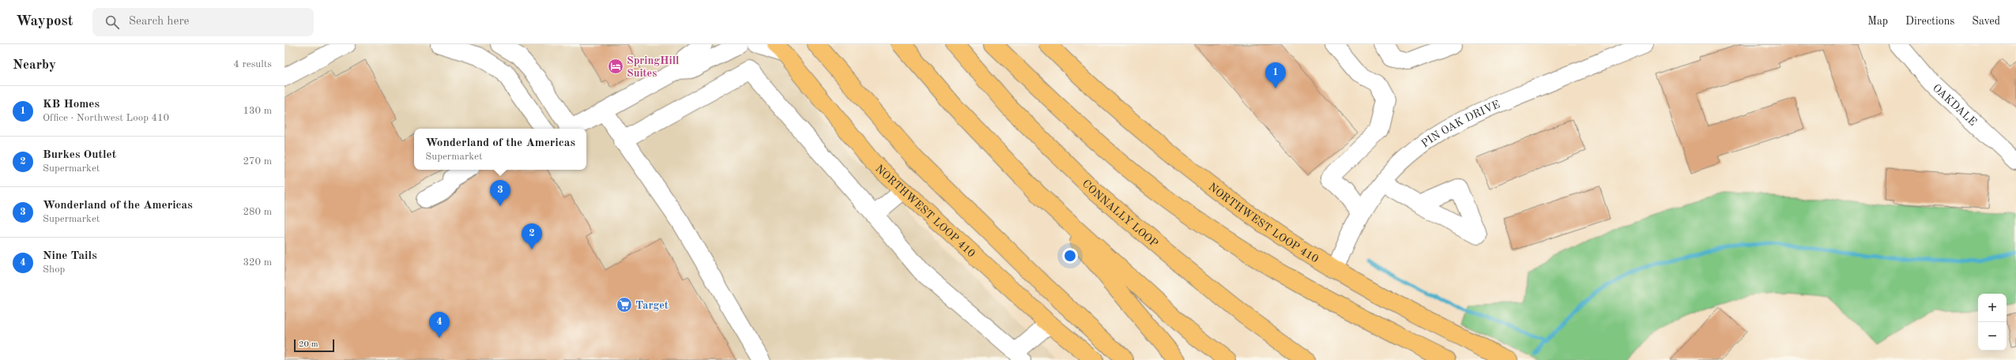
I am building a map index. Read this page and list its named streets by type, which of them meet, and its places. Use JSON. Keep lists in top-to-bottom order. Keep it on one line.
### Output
{"streets":{"main road":["NORTHWEST LOOP 410","CONNALLY LOOP"],"street":["OAKDALE","PIN OAK DRIVE"]},"crossings":[["PIN OAK DRIVE","NORTHWEST LOOP 410"]],"places":{"hotel":["SpringHill Suites"],"supermarket":["Target"]},"scale_bar":"20 m","page":{"header":"Waypost","search":"Search here","nav":["Map","Directions","Saved"],"heading":["Nearby","4 results"],"pins":["1","3","2","4"],"list":[{"mark":"1","name":"KB Homes","note":"Office · Northwest Loop 410","value":"130 m"},{"mark":"2","name":"Burkes Outlet","note":"Supermarket","value":"270 m"},{"mark":"3","name":"Wonderland of the Americas","note":"Supermarket","value":"280 m"},{"mark":"4","name":"Nine Tails","note":"Shop","value":"320 m"}],"popup":["Wonderland of the Americas","Supermarket"],"map_buttons":["+","−"],"scale":"20 m"}}
